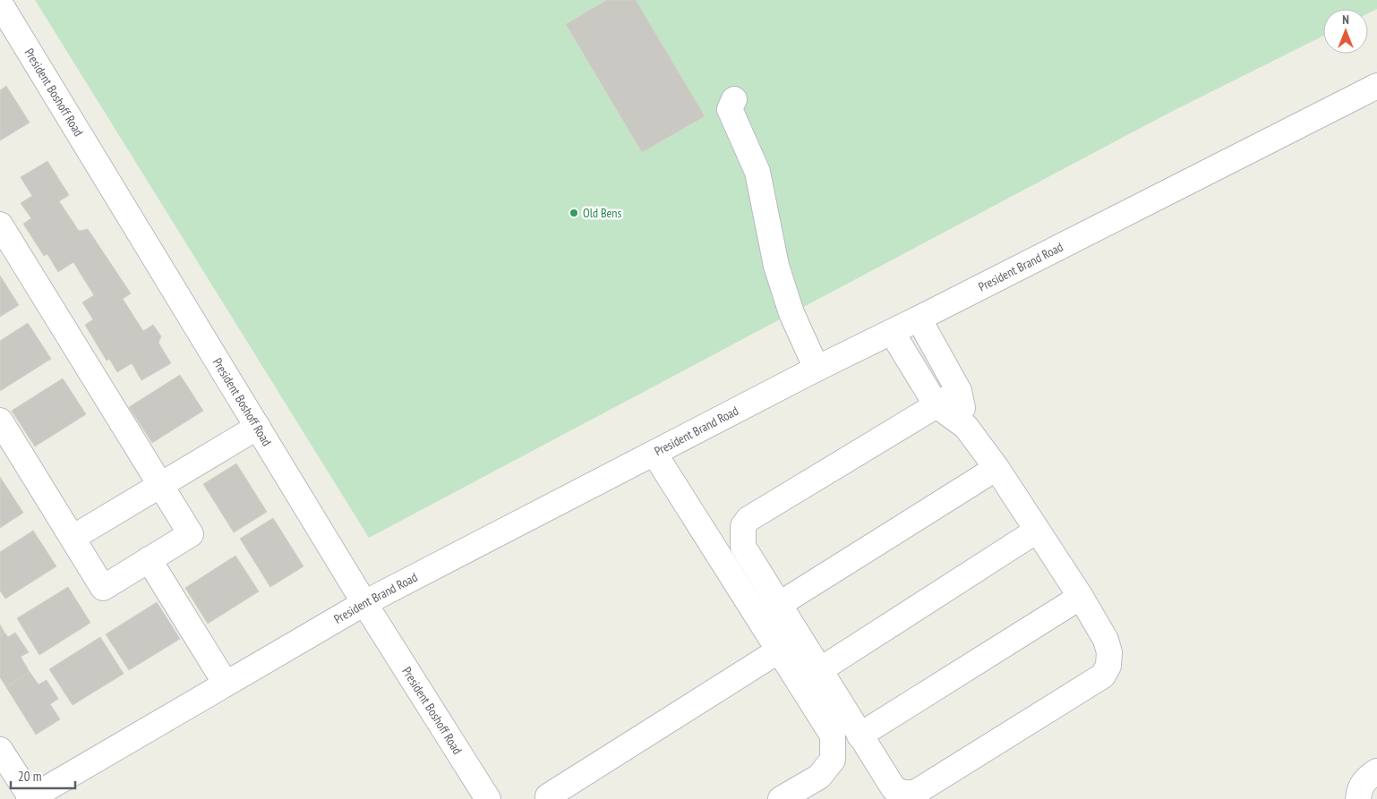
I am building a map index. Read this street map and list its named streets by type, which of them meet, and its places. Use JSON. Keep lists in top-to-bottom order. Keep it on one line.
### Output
{"streets":{"street":["President Boshoff Road","President Brand Road"]},"crossings":[["President Boshoff Road","President Brand Road"]],"places":["Old Bens"],"scale_bar":"20 m","north":"top"}
